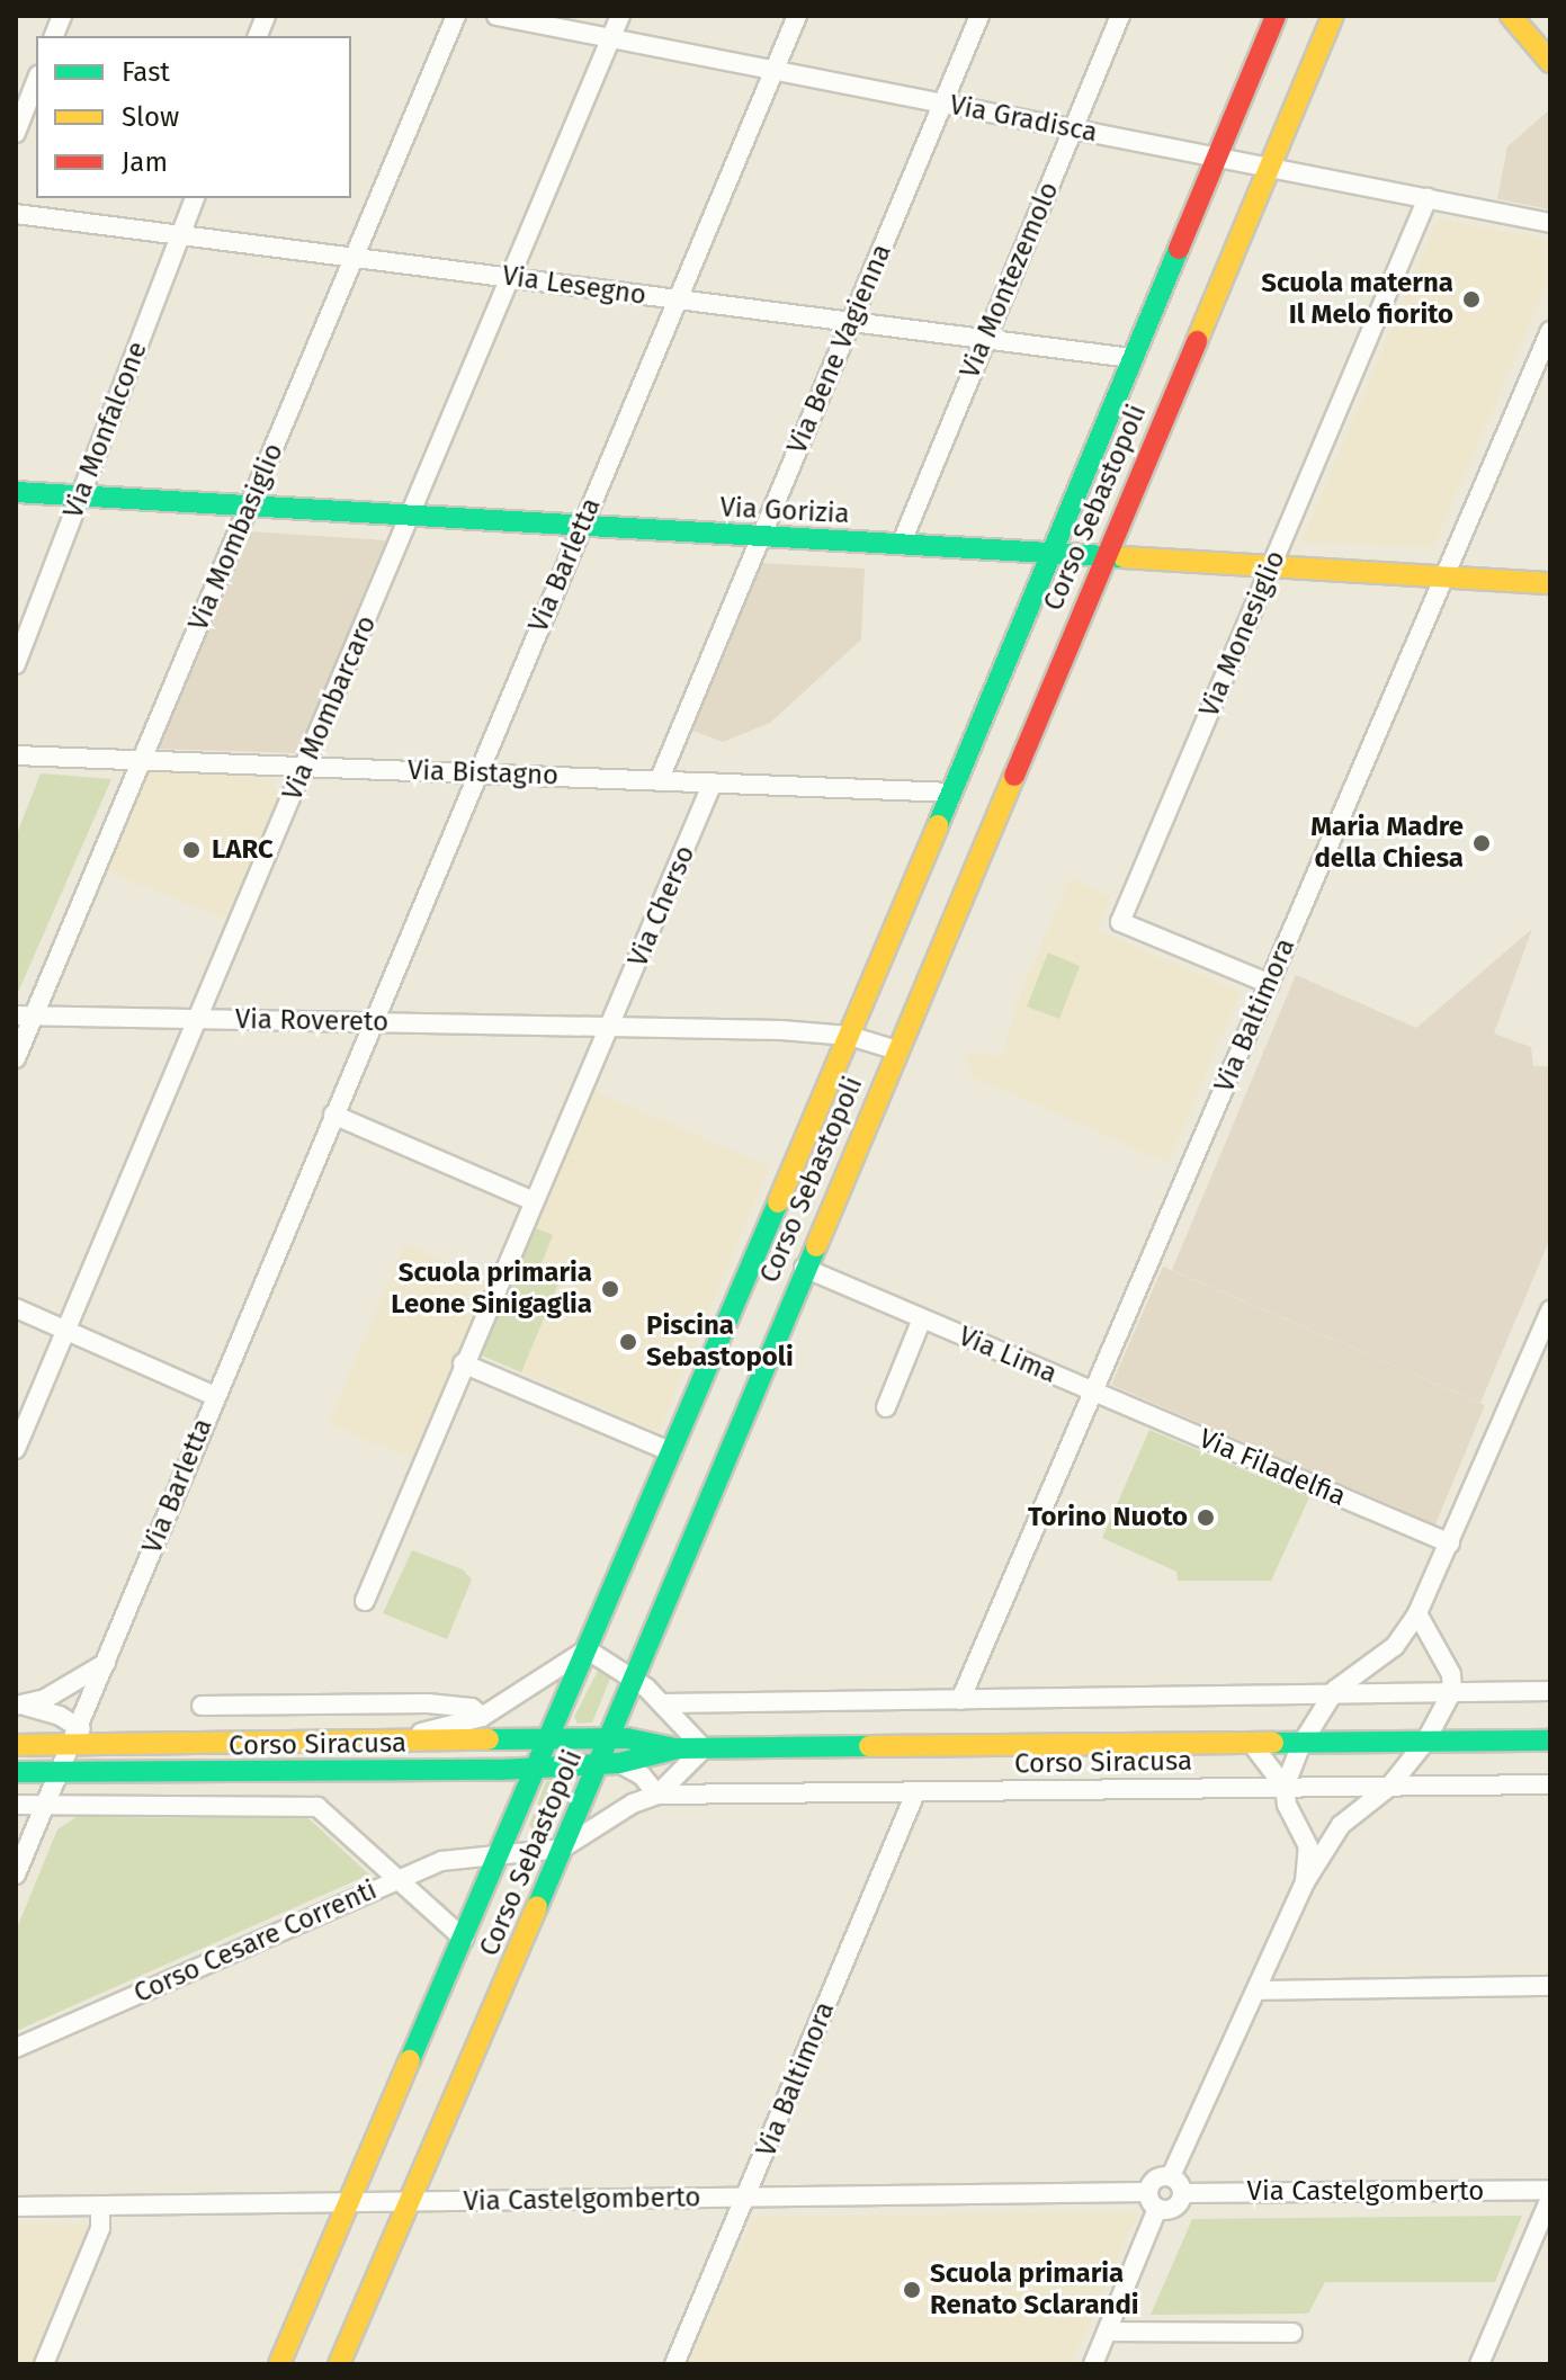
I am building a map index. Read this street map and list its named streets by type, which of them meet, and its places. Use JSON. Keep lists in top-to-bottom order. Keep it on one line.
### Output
{"streets":{"main road":["Corso Sebastopoli","Via Gorizia","Corso Siracusa"],"street":["Via Gradisca","Via Montezemolo","Via Lesegno","Via Bene Vagienna","Via Monfalcone","Via Mombasiglio","Via Barletta","Via Monesiglio","Via Mombarcaro","Via Bistagno","Via Cherso","Via Baltimora","Via Rovereto","Via Lima","Via Filadelfia","Corso Cesare Correnti","Via Castelgomberto"]},"crossings":[["Via Gradisca","Via Montezemolo"],["Via Gradisca","Via Bene Vagienna"],["Via Gradisca","Corso Sebastopoli"],["Via Gradisca","Via Barletta"],["Via Gradisca","Via Monesiglio"],["Via Gradisca","Via Mombarcaro"],["Via Montezemolo","Via Lesegno"],["Via Montezemolo","Via Gorizia"],["Via Lesegno","Via Bene Vagienna"],["Via Lesegno","Via Monfalcone"],["Via Lesegno","Corso Sebastopoli"],["Via Lesegno","Via Mombasiglio"],["Via Lesegno","Via Barletta"],["Via Lesegno","Via Mombarcaro"],["Via Bene Vagienna","Via Gorizia"],["Via Bene Vagienna","Via Bistagno"],["Via Monfalcone","Via Gorizia"],["Corso Sebastopoli","Via Gorizia"],["Corso Sebastopoli","Via Bistagno"],["Corso Sebastopoli","Via Rovereto"],["Corso Sebastopoli","Via Lima"],["Corso Sebastopoli","Corso Siracusa"],["Corso Sebastopoli","Corso Cesare Correnti"],["Corso Sebastopoli","Via Castelgomberto"],["Via Gorizia","Via Mombasiglio"],["Via Gorizia","Via Barletta"],["Via Gorizia","Via Monesiglio"],["Via Gorizia","Via Mombarcaro"],["Via Gorizia","Via Baltimora"],["Via Mombasiglio","Via Bistagno"],["Via Mombasiglio","Via Rovereto"],["Via Barletta","Via Bistagno"],["Via Barletta","Via Rovereto"],["Via Barletta","Corso Siracusa"],["Via Monesiglio","Via Baltimora"],["Via Mombarcaro","Via Bistagno"],["Via Mombarcaro","Via Rovereto"],["Via Bistagno","Via Cherso"],["Via Cherso","Via Rovereto"],["Via Baltimora","Via Lima"],["Via Baltimora","Via Filadelfia"],["Via Baltimora","Corso Siracusa"],["Via Baltimora","Via Castelgomberto"],["Via Lima","Via Filadelfia"],["Corso Siracusa","Corso Cesare Correnti"]],"places":["Scuola materna Il Melo fiorito","Maria Madre della Chiesa","LARC","Scuola primaria Leone Sinigaglia","Piscina Sebastopoli","Torino Nuoto","Scuola primaria Renato Sclarandi"],"legend":["Fast","Slow","Jam"]}
